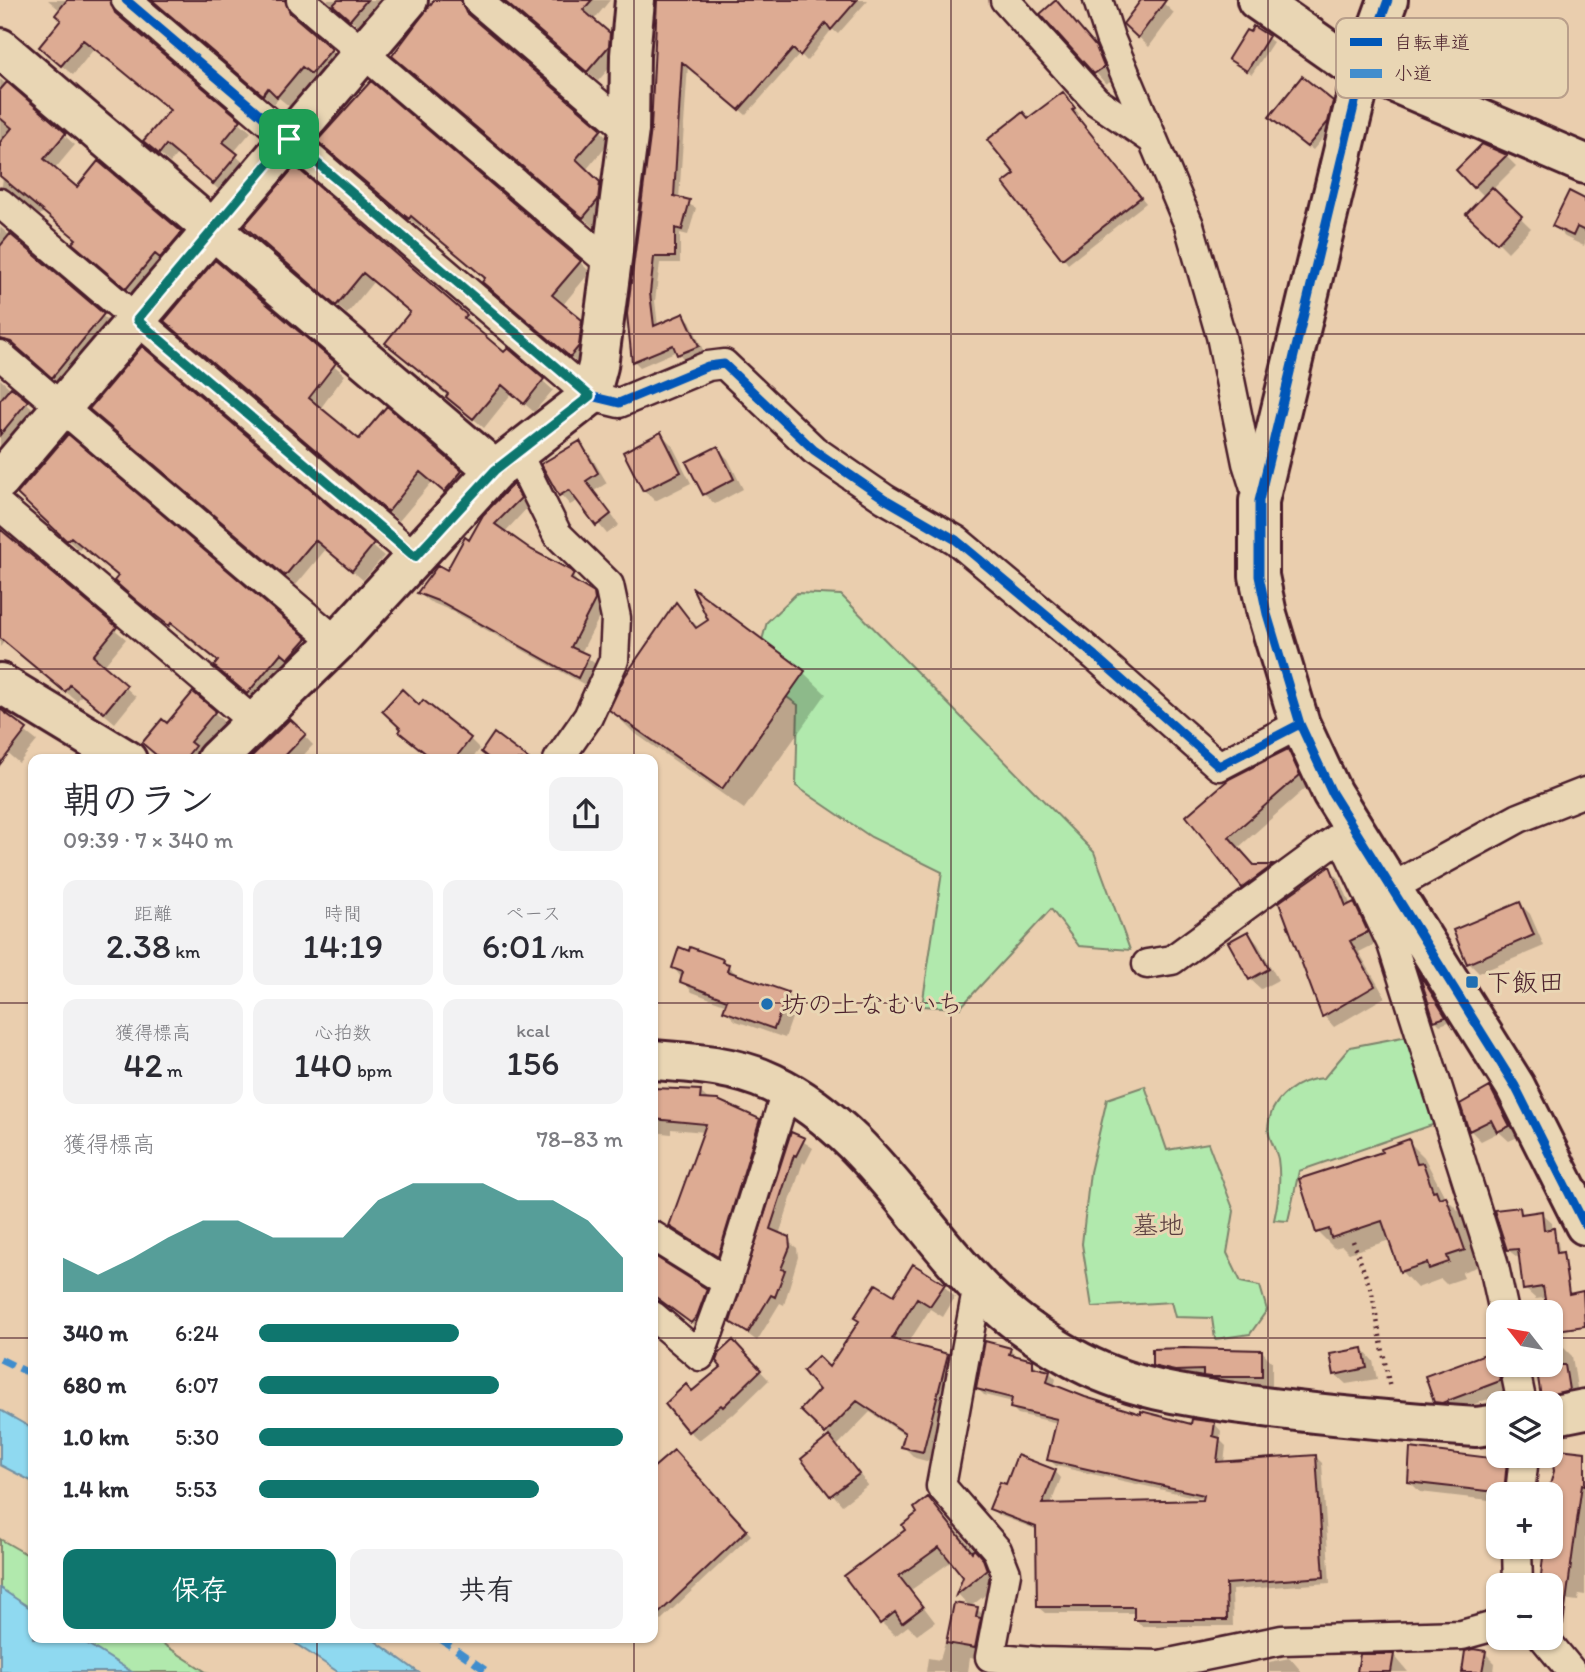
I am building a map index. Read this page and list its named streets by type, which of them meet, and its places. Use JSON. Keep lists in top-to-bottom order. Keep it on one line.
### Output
{"parks":["墓地"],"places":{"transit":["下飯田"],"other":["坊の上なむいち"]},"legend":["自転車道","小道"],"north":"top left","page":{"heading":["朝のラン","09:39 · 7 × 340 m"],"stats":[["距離","2.38 km"],["時間","14:19"],["ペース","6:01 /km"],["獲得標高","42 m"],["心拍数","140 bpm"],["kcal","156"]],"chart":["獲得標高","78–83 m"],"map_buttons":["+","−"],"list":[{"name":"340 m","note":"6:24"},{"name":"680 m","note":"6:07"},{"name":"1.0 km","note":"5:30"},{"name":"1.4 km","note":"5:53"}],"buttons":["保存","共有"]}}
